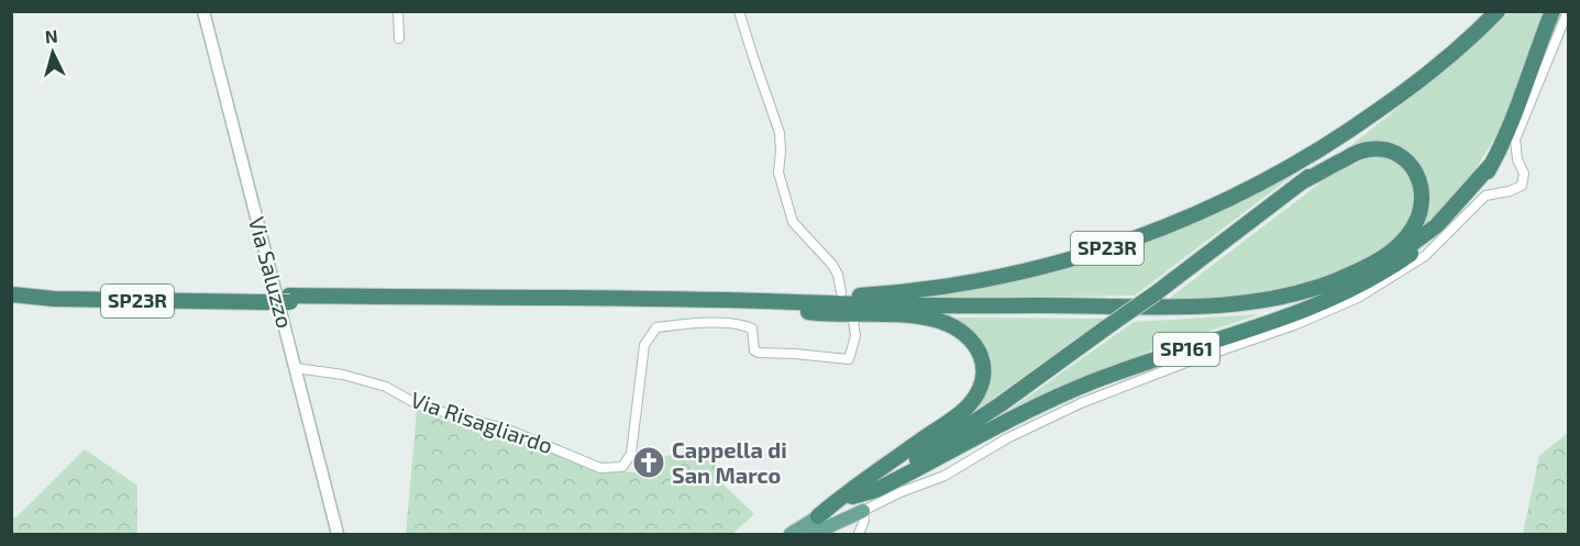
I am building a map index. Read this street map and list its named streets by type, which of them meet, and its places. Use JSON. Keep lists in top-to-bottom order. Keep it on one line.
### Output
{"streets":{"highway":["SP23R","SP161"],"main road":["Via Saluzzo"],"street":["Via Risagliardo"]},"crossings":[["SP23R","SP161"],["Via Saluzzo","Via Risagliardo"]],"places":{"church":["Cappella di San Marco"]},"north":"top"}
